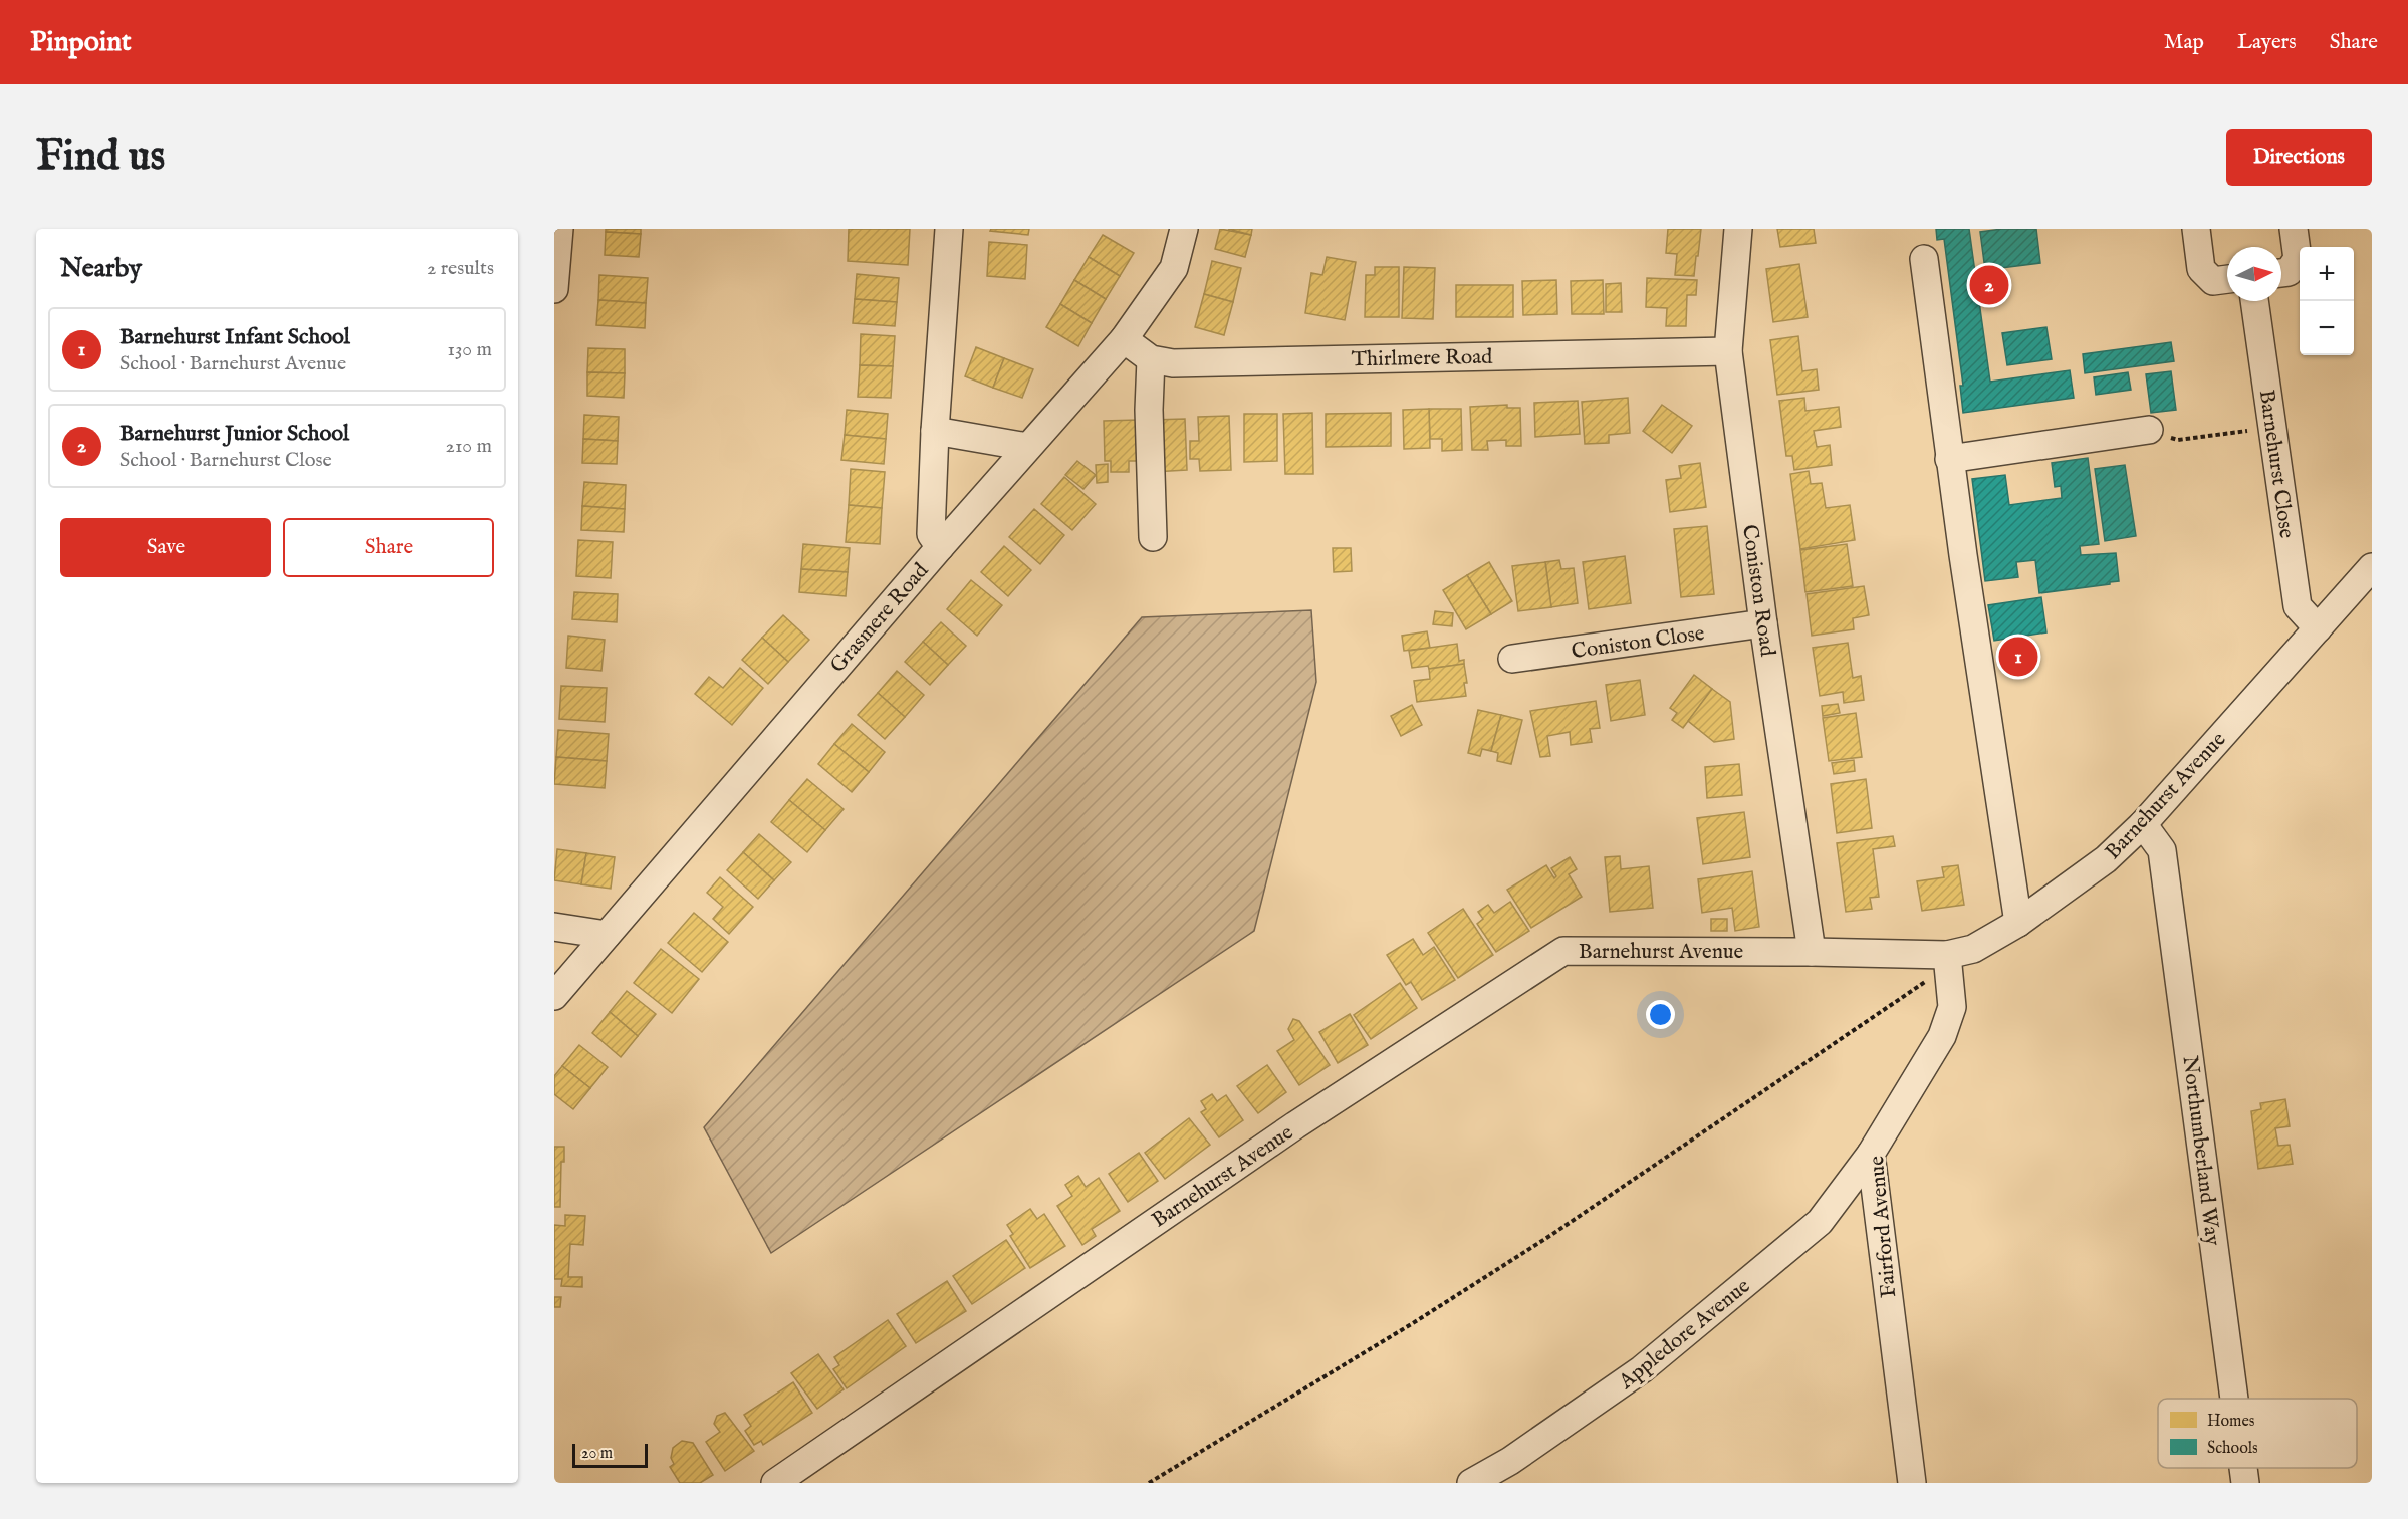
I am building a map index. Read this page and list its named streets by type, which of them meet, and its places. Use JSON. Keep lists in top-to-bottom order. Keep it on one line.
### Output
{"streets":{"street":["Thirlmere Road","Barnehurst Close","Coniston Road","Grasmere Road","Coniston Close","Barnehurst Avenue","Northumberland Way","Fairford Avenue","Appledore Avenue"]},"crossings":[["Thirlmere Road","Coniston Road"],["Thirlmere Road","Grasmere Road"],["Barnehurst Close","Barnehurst Avenue"],["Coniston Road","Coniston Close"],["Coniston Road","Barnehurst Avenue"],["Barnehurst Avenue","Northumberland Way"],["Barnehurst Avenue","Fairford Avenue"],["Fairford Avenue","Appledore Avenue"]],"legend":["Homes","Schools"],"scale_bar":"20 m","north":"right","page":{"header":"Pinpoint","nav":["Map","Layers","Share"],"buttons":["Directions",["Save","Share"]],"title":"Find us","heading":["Nearby","2 results"],"map_buttons":["+","−"],"pins":["2","1"],"list":[{"mark":"1","name":"Barnehurst Infant School","note":"School · Barnehurst Avenue","value":"130 m"},{"mark":"2","name":"Barnehurst Junior School","note":"School · Barnehurst Close","value":"210 m"}],"scale":"20 m"}}
